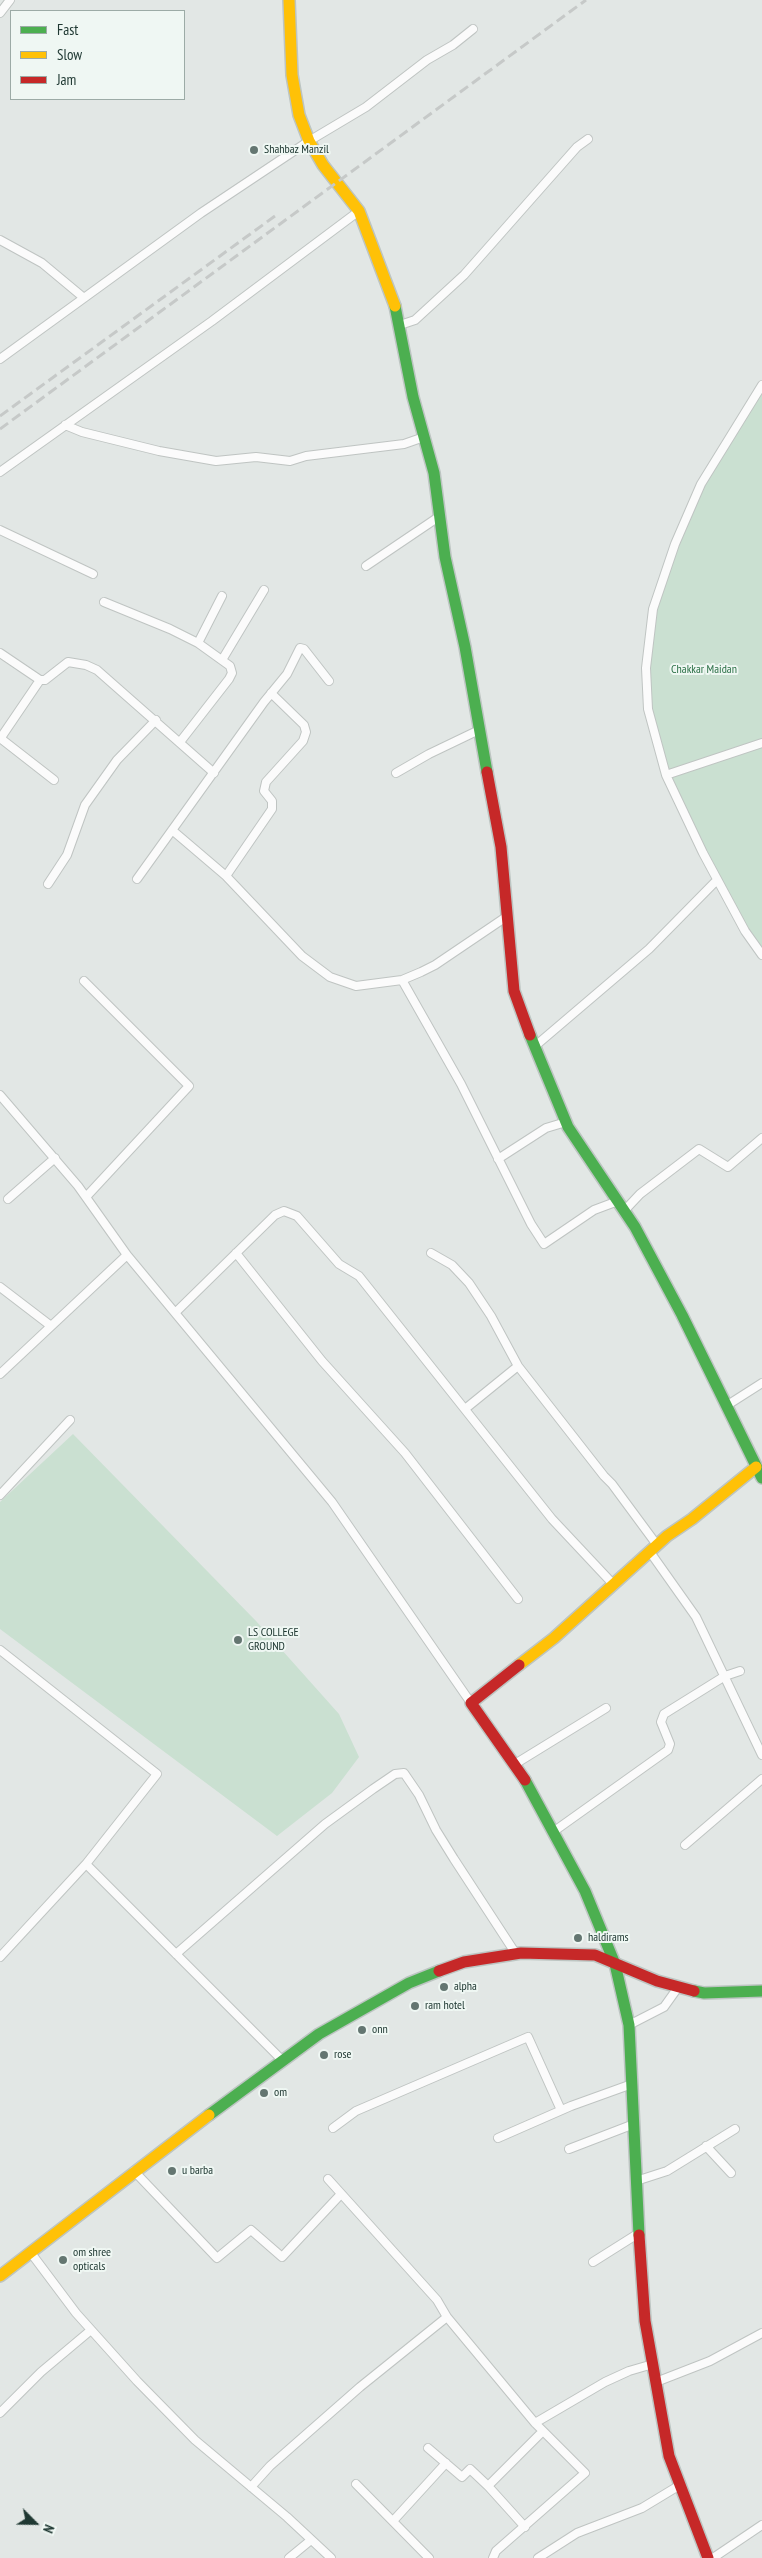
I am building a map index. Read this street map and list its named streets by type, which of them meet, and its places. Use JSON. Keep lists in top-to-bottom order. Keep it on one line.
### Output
{"parks":["Chakkar Maidan"],"places":["Shahbaz Manzil","LS COLLEGE GROUND","haldirams","alpha","ram hotel","onn","rose","om","u barba","om shree opticals"],"legend":["Fast","Slow","Jam"],"north":"bottom right"}
